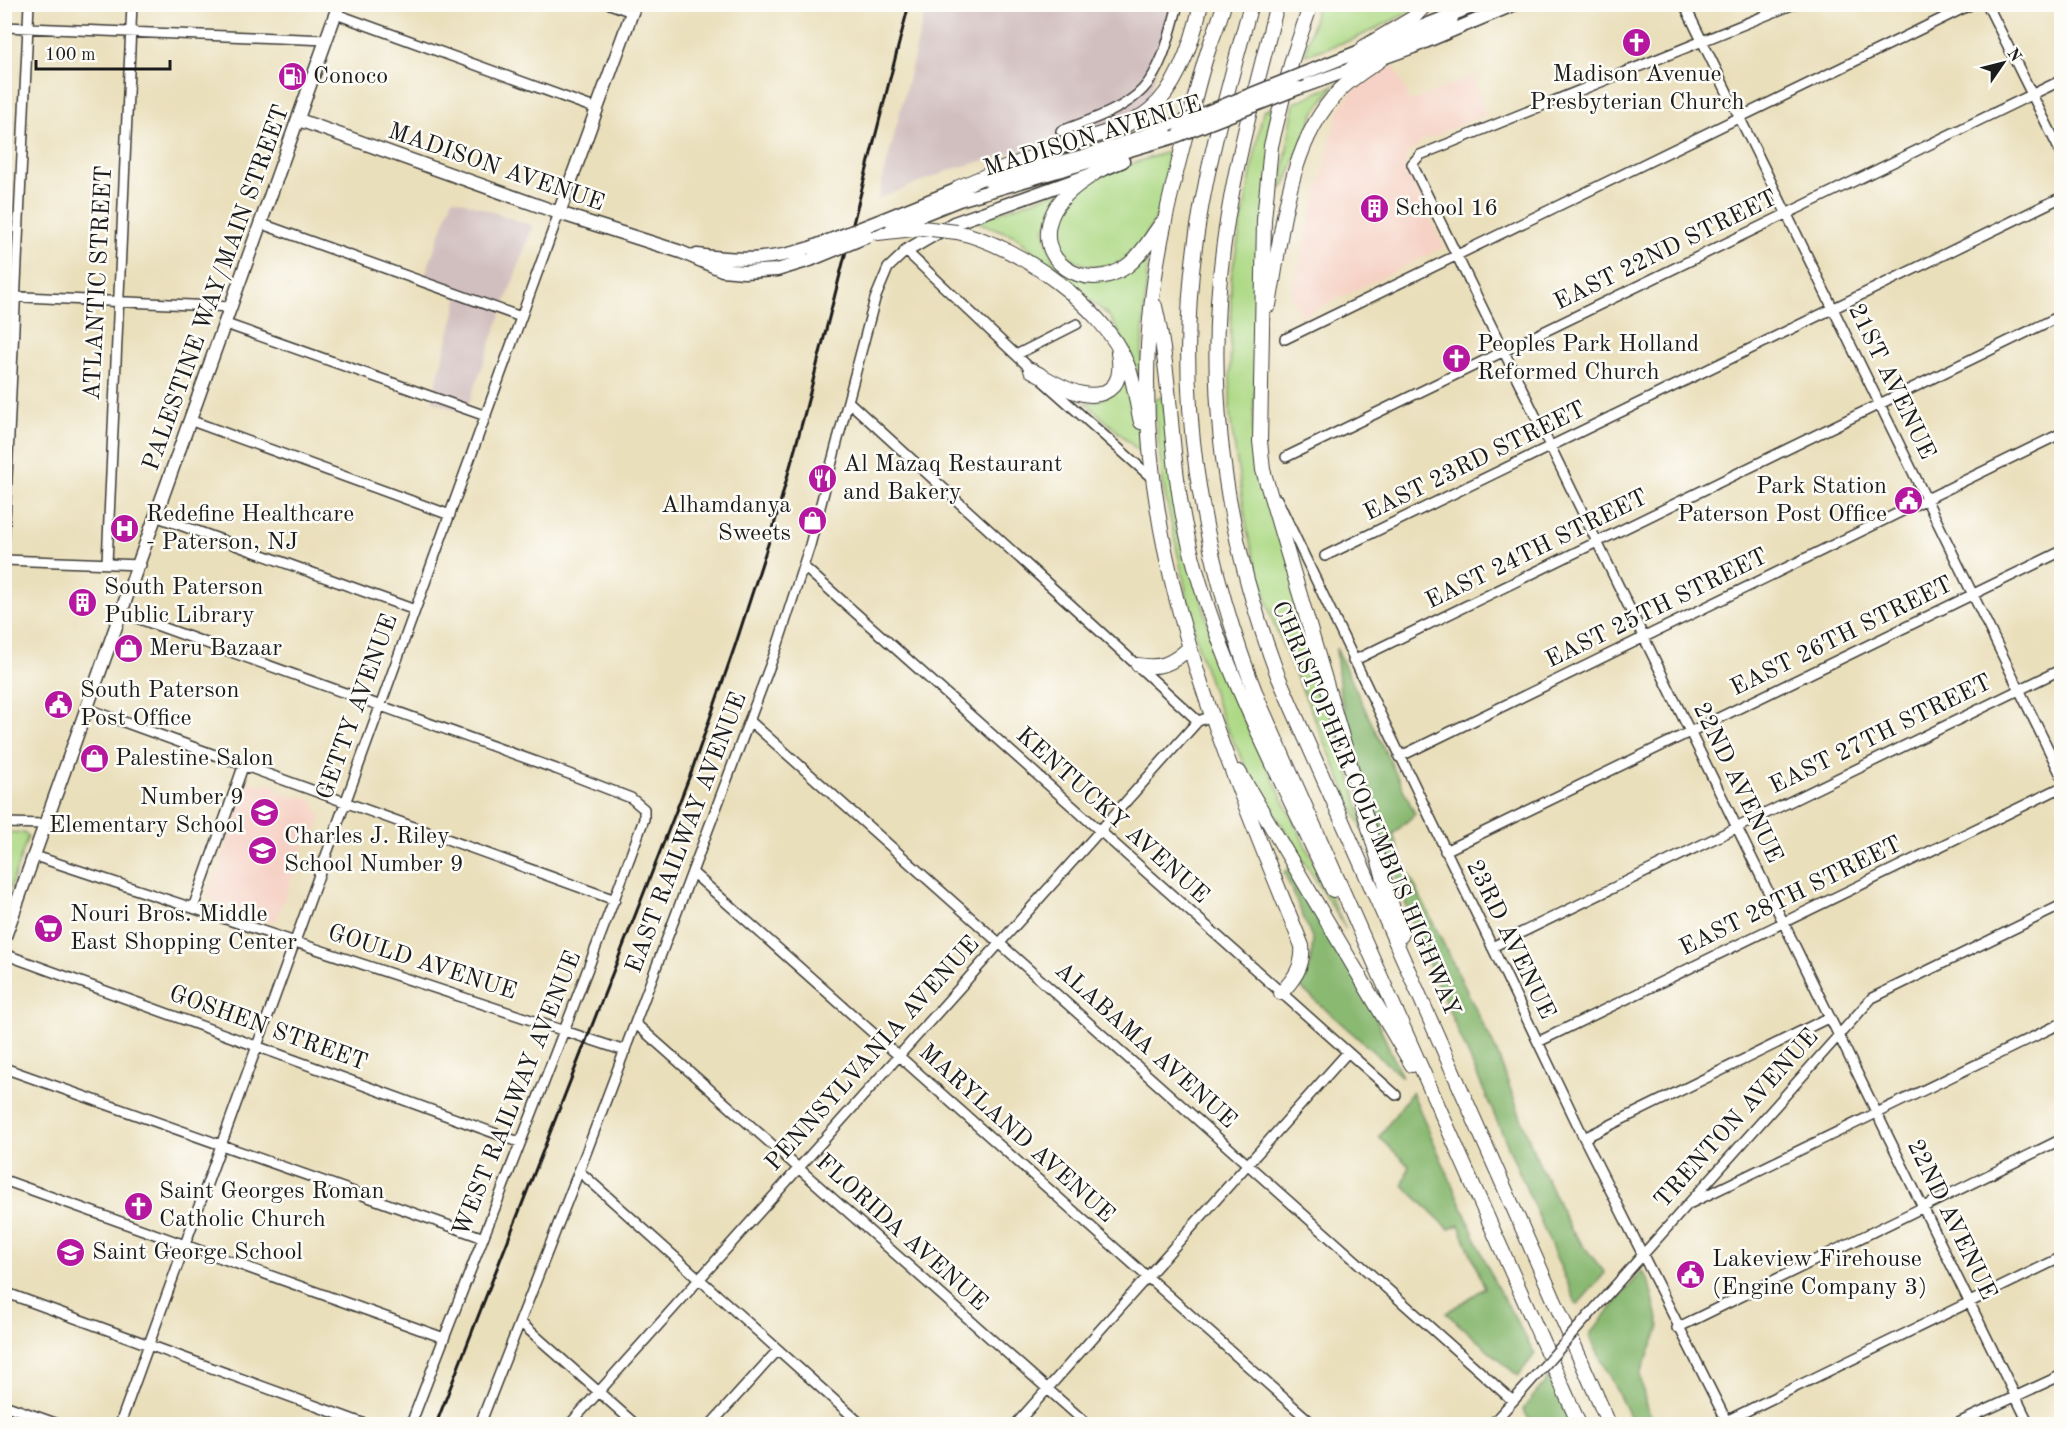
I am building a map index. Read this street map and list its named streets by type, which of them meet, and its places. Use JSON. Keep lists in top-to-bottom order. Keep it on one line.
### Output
{"streets":{"highway":["CHRISTOPHER COLUMBUS HIGHWAY"],"main road":["MADISON AVENUE","PALESTINE WAY/MAIN STREET","GETTY AVENUE"],"street":["EAST 22ND STREET","ATLANTIC STREET","21ST AVENUE","EAST 23RD STREET","EAST 24TH STREET","EAST 25TH STREET","EAST 26TH STREET","EAST 27TH STREET","22ND AVENUE","KENTUCKY AVENUE","EAST RAILWAY AVENUE","EAST 28TH STREET","23RD AVENUE","GOULD AVENUE","GOSHEN STREET","ALABAMA AVENUE","PENNSYLVANIA AVENUE","WEST RAILWAY AVENUE","TRENTON AVENUE","MARYLAND AVENUE","FLORIDA AVENUE"]},"crossings":[["MADISON AVENUE","PALESTINE WAY/MAIN STREET"],["MADISON AVENUE","GETTY AVENUE"],["EAST 22ND STREET","21ST AVENUE"],["EAST 22ND STREET","22ND AVENUE"],["PALESTINE WAY/MAIN STREET","GOULD AVENUE"],["PALESTINE WAY/MAIN STREET","WEST RAILWAY AVENUE"],["21ST AVENUE","EAST 23RD STREET"],["21ST AVENUE","EAST 24TH STREET"],["21ST AVENUE","EAST 25TH STREET"],["21ST AVENUE","EAST 26TH STREET"],["21ST AVENUE","EAST 27TH STREET"],["21ST AVENUE","22ND AVENUE"],["EAST 23RD STREET","22ND AVENUE"],["EAST 24TH STREET","22ND AVENUE"],["EAST 24TH STREET","23RD AVENUE"],["EAST 25TH STREET","22ND AVENUE"],["EAST 25TH STREET","23RD AVENUE"],["EAST 26TH STREET","22ND AVENUE"],["EAST 26TH STREET","23RD AVENUE"],["GETTY AVENUE","GOULD AVENUE"],["GETTY AVENUE","GOSHEN STREET"],["GETTY AVENUE","WEST RAILWAY AVENUE"],["EAST 27TH STREET","22ND AVENUE"],["EAST 27TH STREET","23RD AVENUE"],["22ND AVENUE","EAST 28TH STREET"],["22ND AVENUE","TRENTON AVENUE"],["KENTUCKY AVENUE","EAST RAILWAY AVENUE"],["KENTUCKY AVENUE","PENNSYLVANIA AVENUE"],["EAST RAILWAY AVENUE","GOULD AVENUE"],["EAST RAILWAY AVENUE","ALABAMA AVENUE"],["EAST RAILWAY AVENUE","MARYLAND AVENUE"],["EAST RAILWAY AVENUE","FLORIDA AVENUE"],["EAST 28TH STREET","23RD AVENUE"],["23RD AVENUE","TRENTON AVENUE"],["GOULD AVENUE","WEST RAILWAY AVENUE"],["GOSHEN STREET","WEST RAILWAY AVENUE"],["ALABAMA AVENUE","PENNSYLVANIA AVENUE"],["ALABAMA AVENUE","TRENTON AVENUE"],["PENNSYLVANIA AVENUE","MARYLAND AVENUE"],["PENNSYLVANIA AVENUE","FLORIDA AVENUE"]],"places":{"church":["Madison Avenue Presbyterian Church","Peoples Park Holland Reformed Church","Saint Georges Roman Catholic Church"],"fuel station":["Conoco"],"building":["School 16","South Paterson Public Library"],"restaurant":["Al Mazaq Restaurant and Bakery"],"public building":["Park Station Paterson Post Office","South Paterson Post Office","Lakeview Firehouse (Engine Company 3)"],"shop":["Alhamdanya Sweets","Meru Bazaar","Palestine Salon"],"hospital":["Redefine Healthcare - Paterson, NJ"],"school or university":["Number 9 Elementary School","Charles J. Riley School Number 9","Saint George School"],"supermarket":["Nouri Bros. Middle East Shopping Center"]},"scale_bar":"100 m","north":"top right"}
